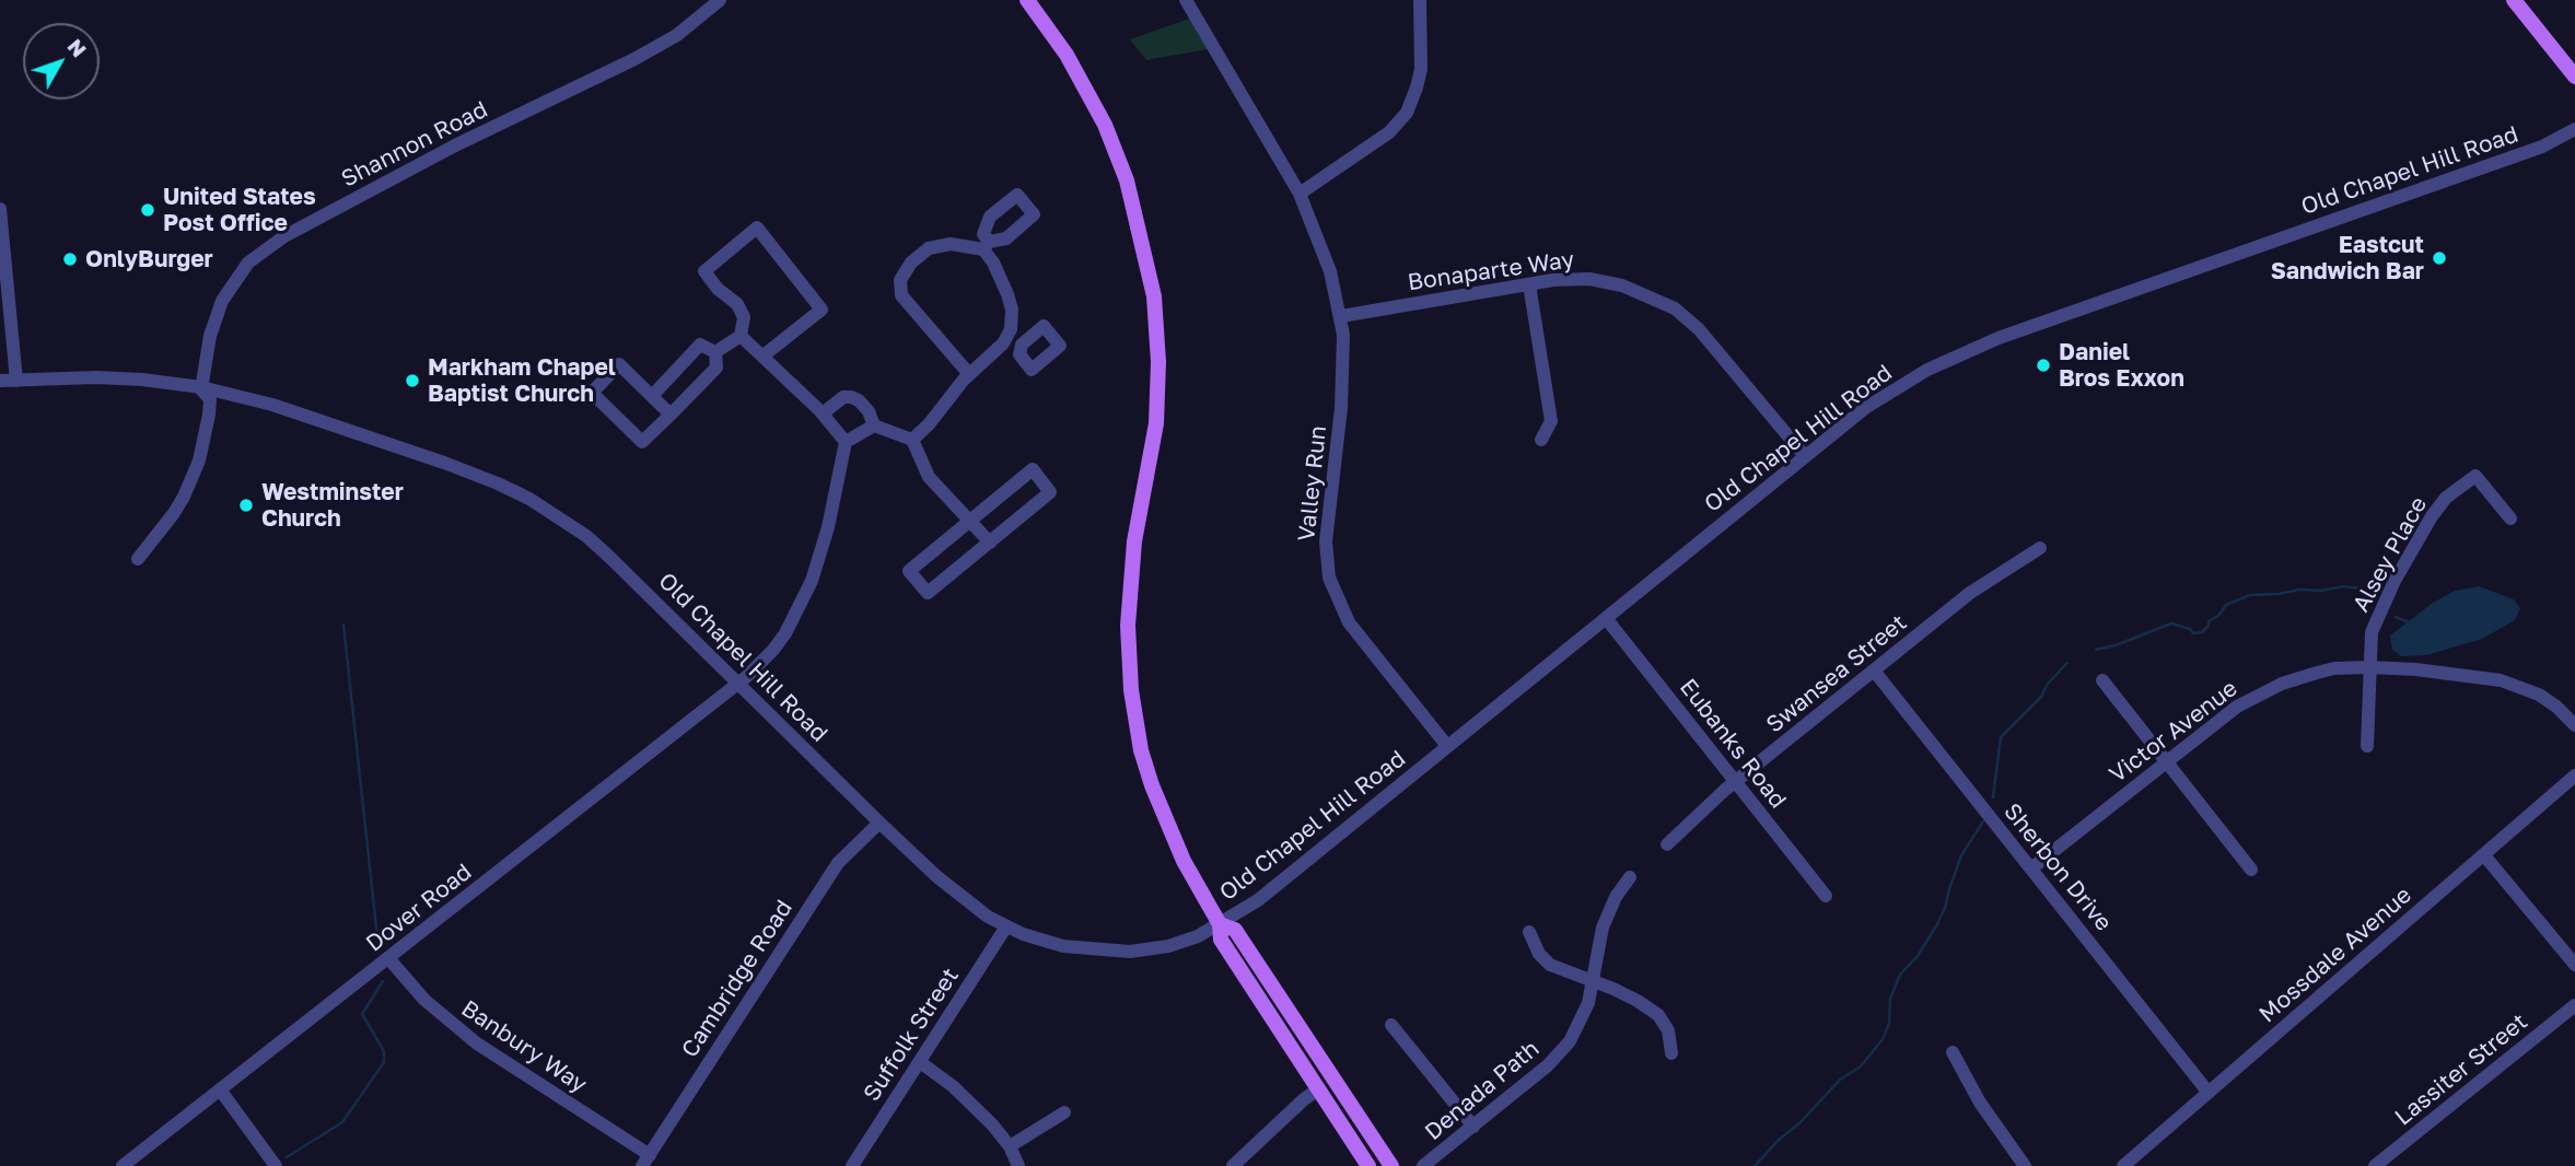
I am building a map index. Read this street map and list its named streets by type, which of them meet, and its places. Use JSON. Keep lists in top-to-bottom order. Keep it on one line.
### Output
{"streets":{"street":["Shannon Road","Old Chapel Hill Road","Bonaparte Way","Valley Run","Alsey Place","Swansea Street","Victor Avenue","Eubanks Road","Sherbon Drive","Dover Road","Mossdale Avenue","Cambridge Road","Suffolk Street","Banbury Way","Lassiter Street","Denada Path"]},"crossings":[["Shannon Road","Old Chapel Hill Road"],["Old Chapel Hill Road","Bonaparte Way"],["Old Chapel Hill Road","Valley Run"],["Old Chapel Hill Road","Eubanks Road"],["Old Chapel Hill Road","Dover Road"],["Old Chapel Hill Road","Cambridge Road"],["Old Chapel Hill Road","Suffolk Street"],["Bonaparte Way","Valley Run"],["Alsey Place","Victor Avenue"],["Swansea Street","Eubanks Road"],["Swansea Street","Sherbon Drive"],["Victor Avenue","Sherbon Drive"],["Sherbon Drive","Mossdale Avenue"],["Dover Road","Banbury Way"],["Cambridge Road","Banbury Way"]],"places":["United States Post Office","Eastcut Sandwich Bar","OnlyBurger","Daniel Bros Exxon","Markham Chapel Baptist Church","Westminster Church"],"north":"top right"}
